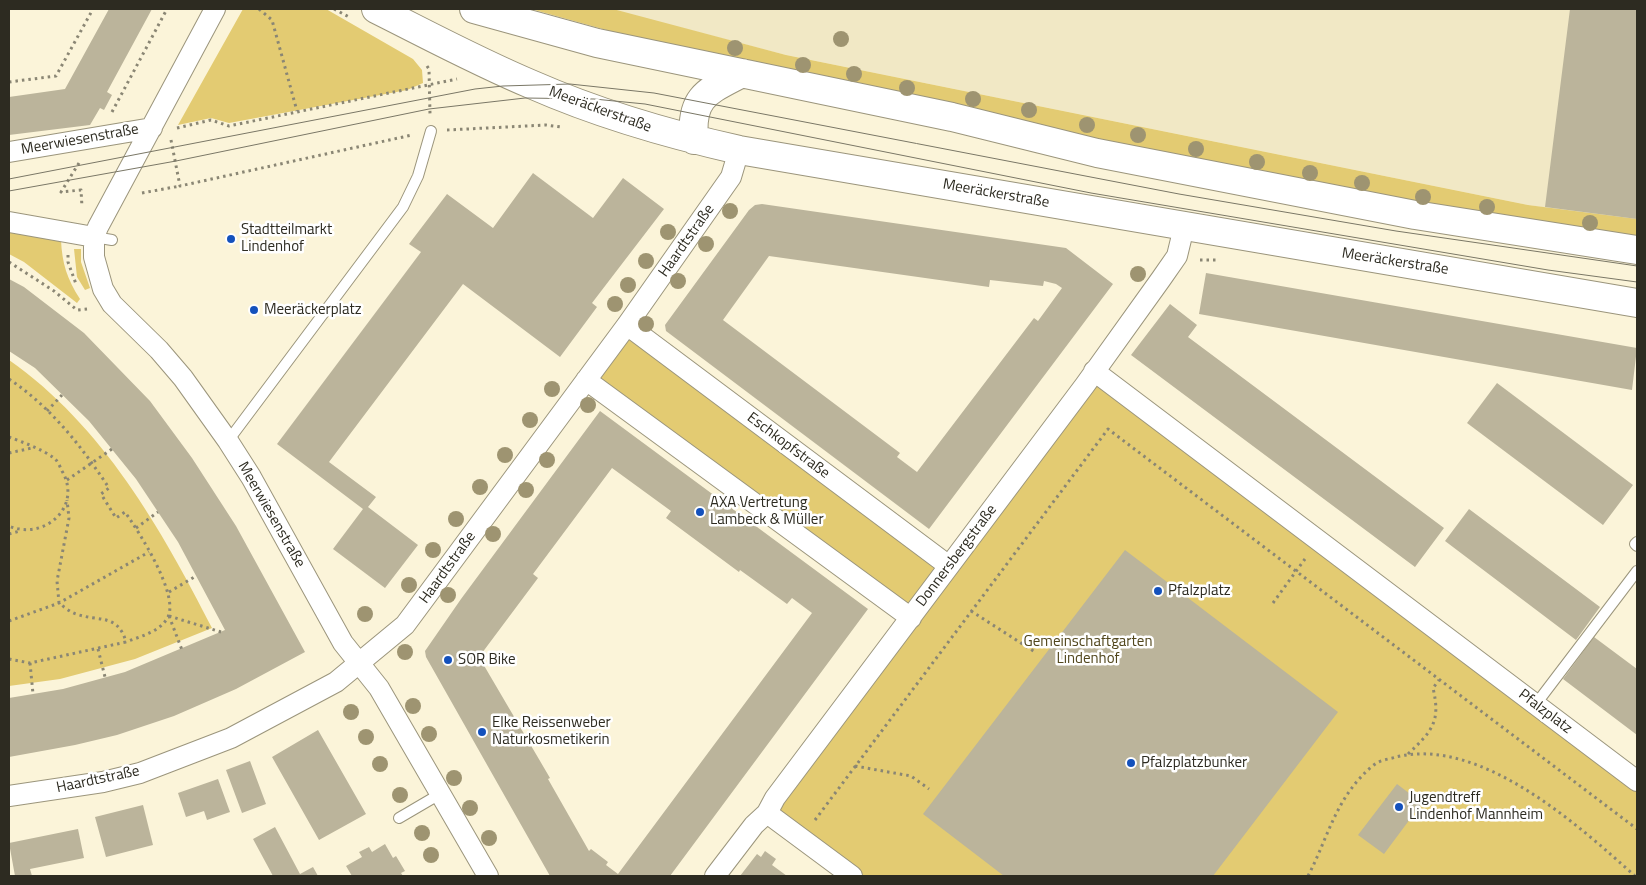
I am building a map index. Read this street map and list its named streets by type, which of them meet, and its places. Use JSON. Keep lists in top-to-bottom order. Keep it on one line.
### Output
{"streets":{"street":["Meeräckerstraße","Meerwiesenstraße","Haardtstraße","Eschkopfstraße","Donnersbergstraße","Pfalzplatz"]},"crossings":[["Meeräckerstraße","Haardtstraße"],["Meeräckerstraße","Donnersbergstraße"],["Meerwiesenstraße","Haardtstraße"],["Haardtstraße","Eschkopfstraße"],["Eschkopfstraße","Donnersbergstraße"],["Donnersbergstraße","Pfalzplatz"]],"parks":["Gemeinschaftgarten Lindenhof"],"places":["Stadtteilmarkt Lindenhof","Meeräckerplatz","AXA Vertretung Lambeck & Müller","Pfalzplatz","SOR Bike","Elke Reissenweber Naturkosmetikerin","Pfalzplatzbunker","Jugendtreff Lindenhof Mannheim"]}
